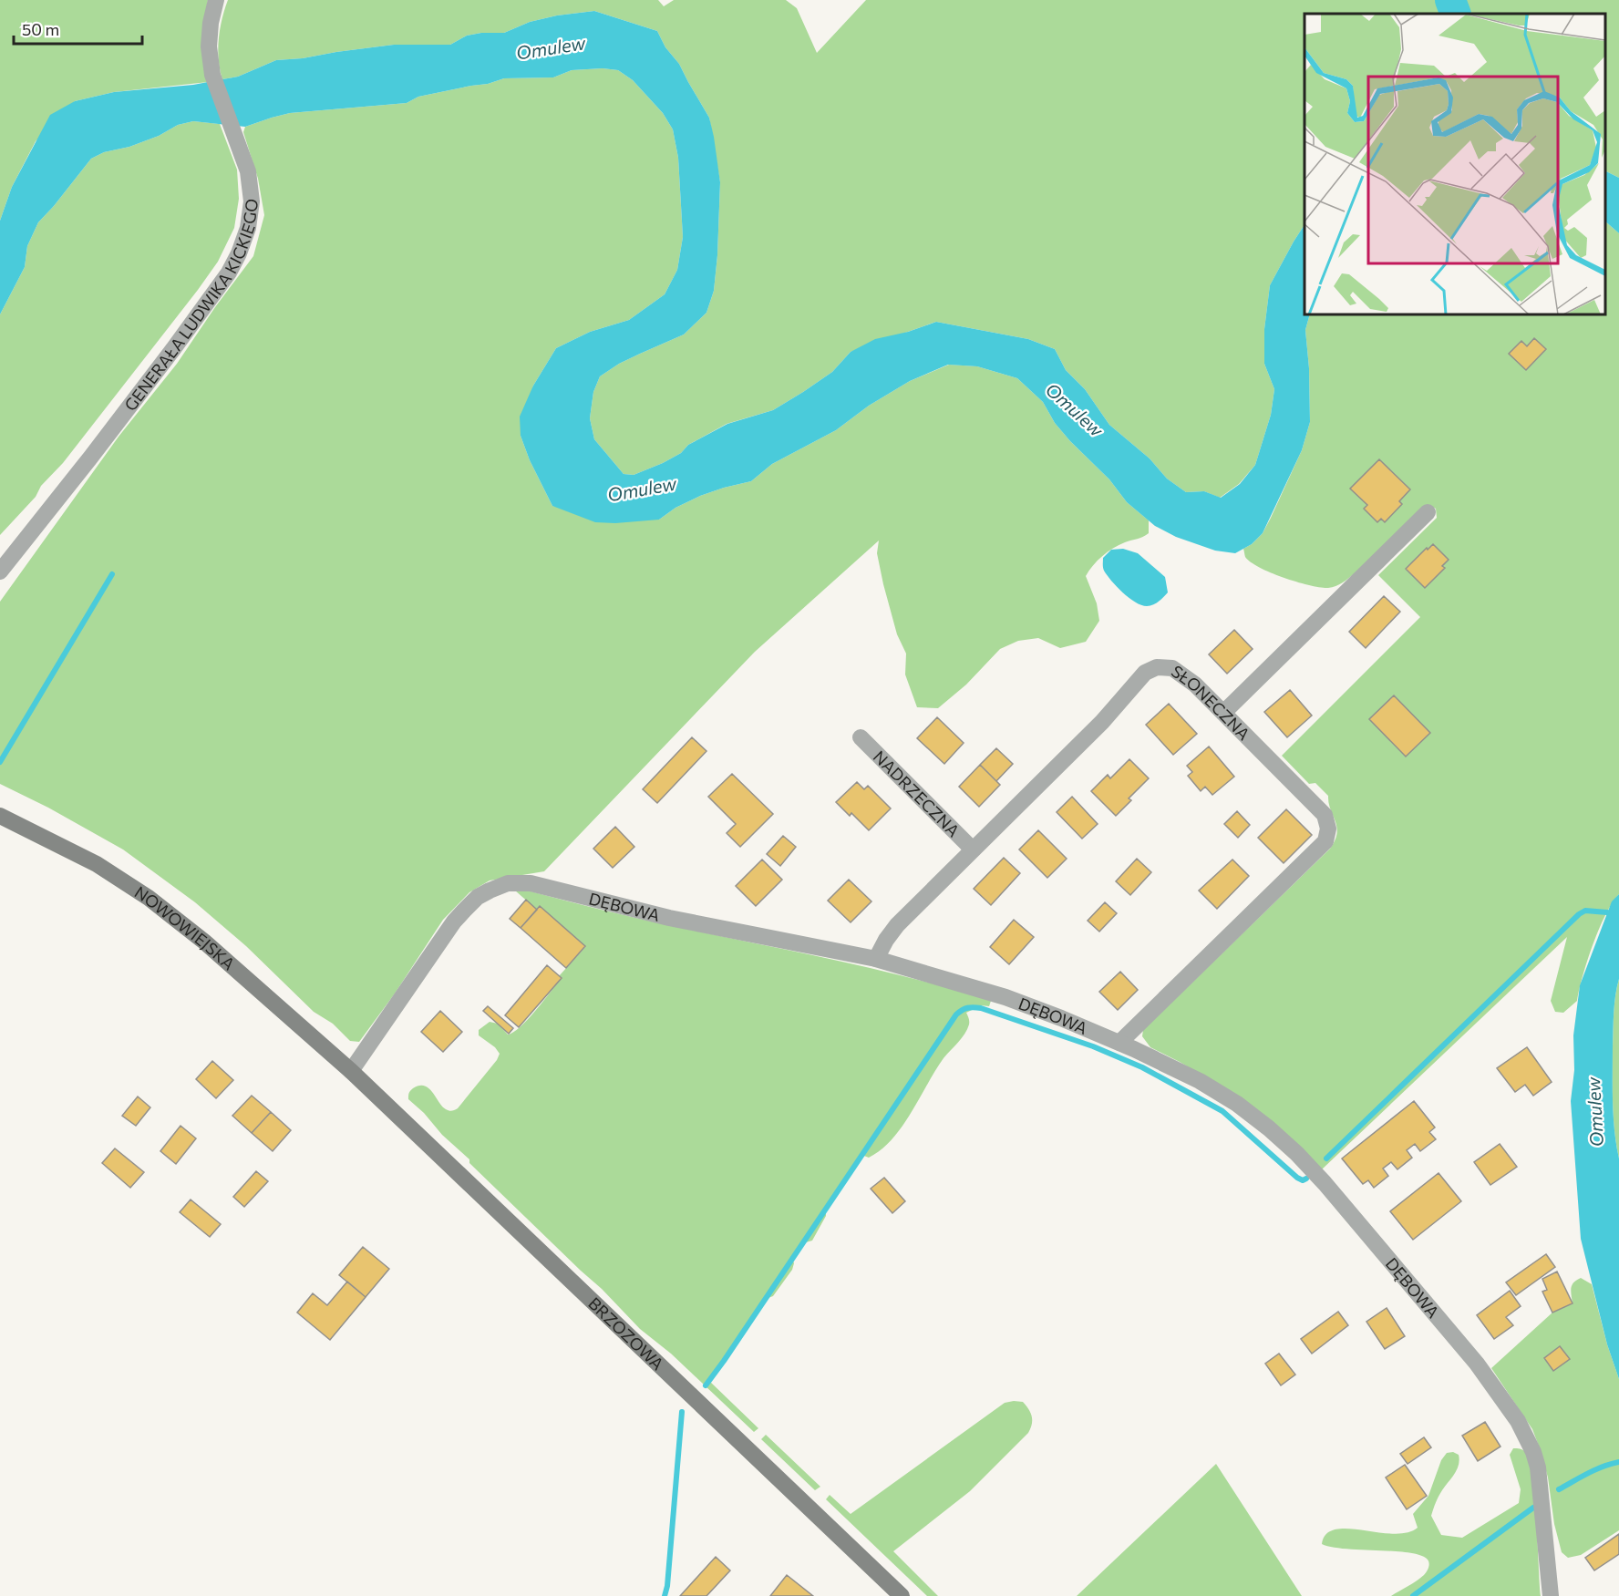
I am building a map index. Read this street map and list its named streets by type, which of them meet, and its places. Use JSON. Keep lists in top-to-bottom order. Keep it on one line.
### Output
{"streets":{"main road":["NOWOWIEJSKA","BRZOZOWA"],"street":["GENERAŁA LUDWIKA KICKIEGO","SŁONECZNA","NADRZECZNA","DĘBOWA"]},"crossings":[["SŁONECZNA","NADRZECZNA"],["SŁONECZNA","DĘBOWA"],["DĘBOWA","NOWOWIEJSKA"],["DĘBOWA","BRZOZOWA"],["NOWOWIEJSKA","BRZOZOWA"]],"water":["Omulew"],"scale_bar":"50 m"}
